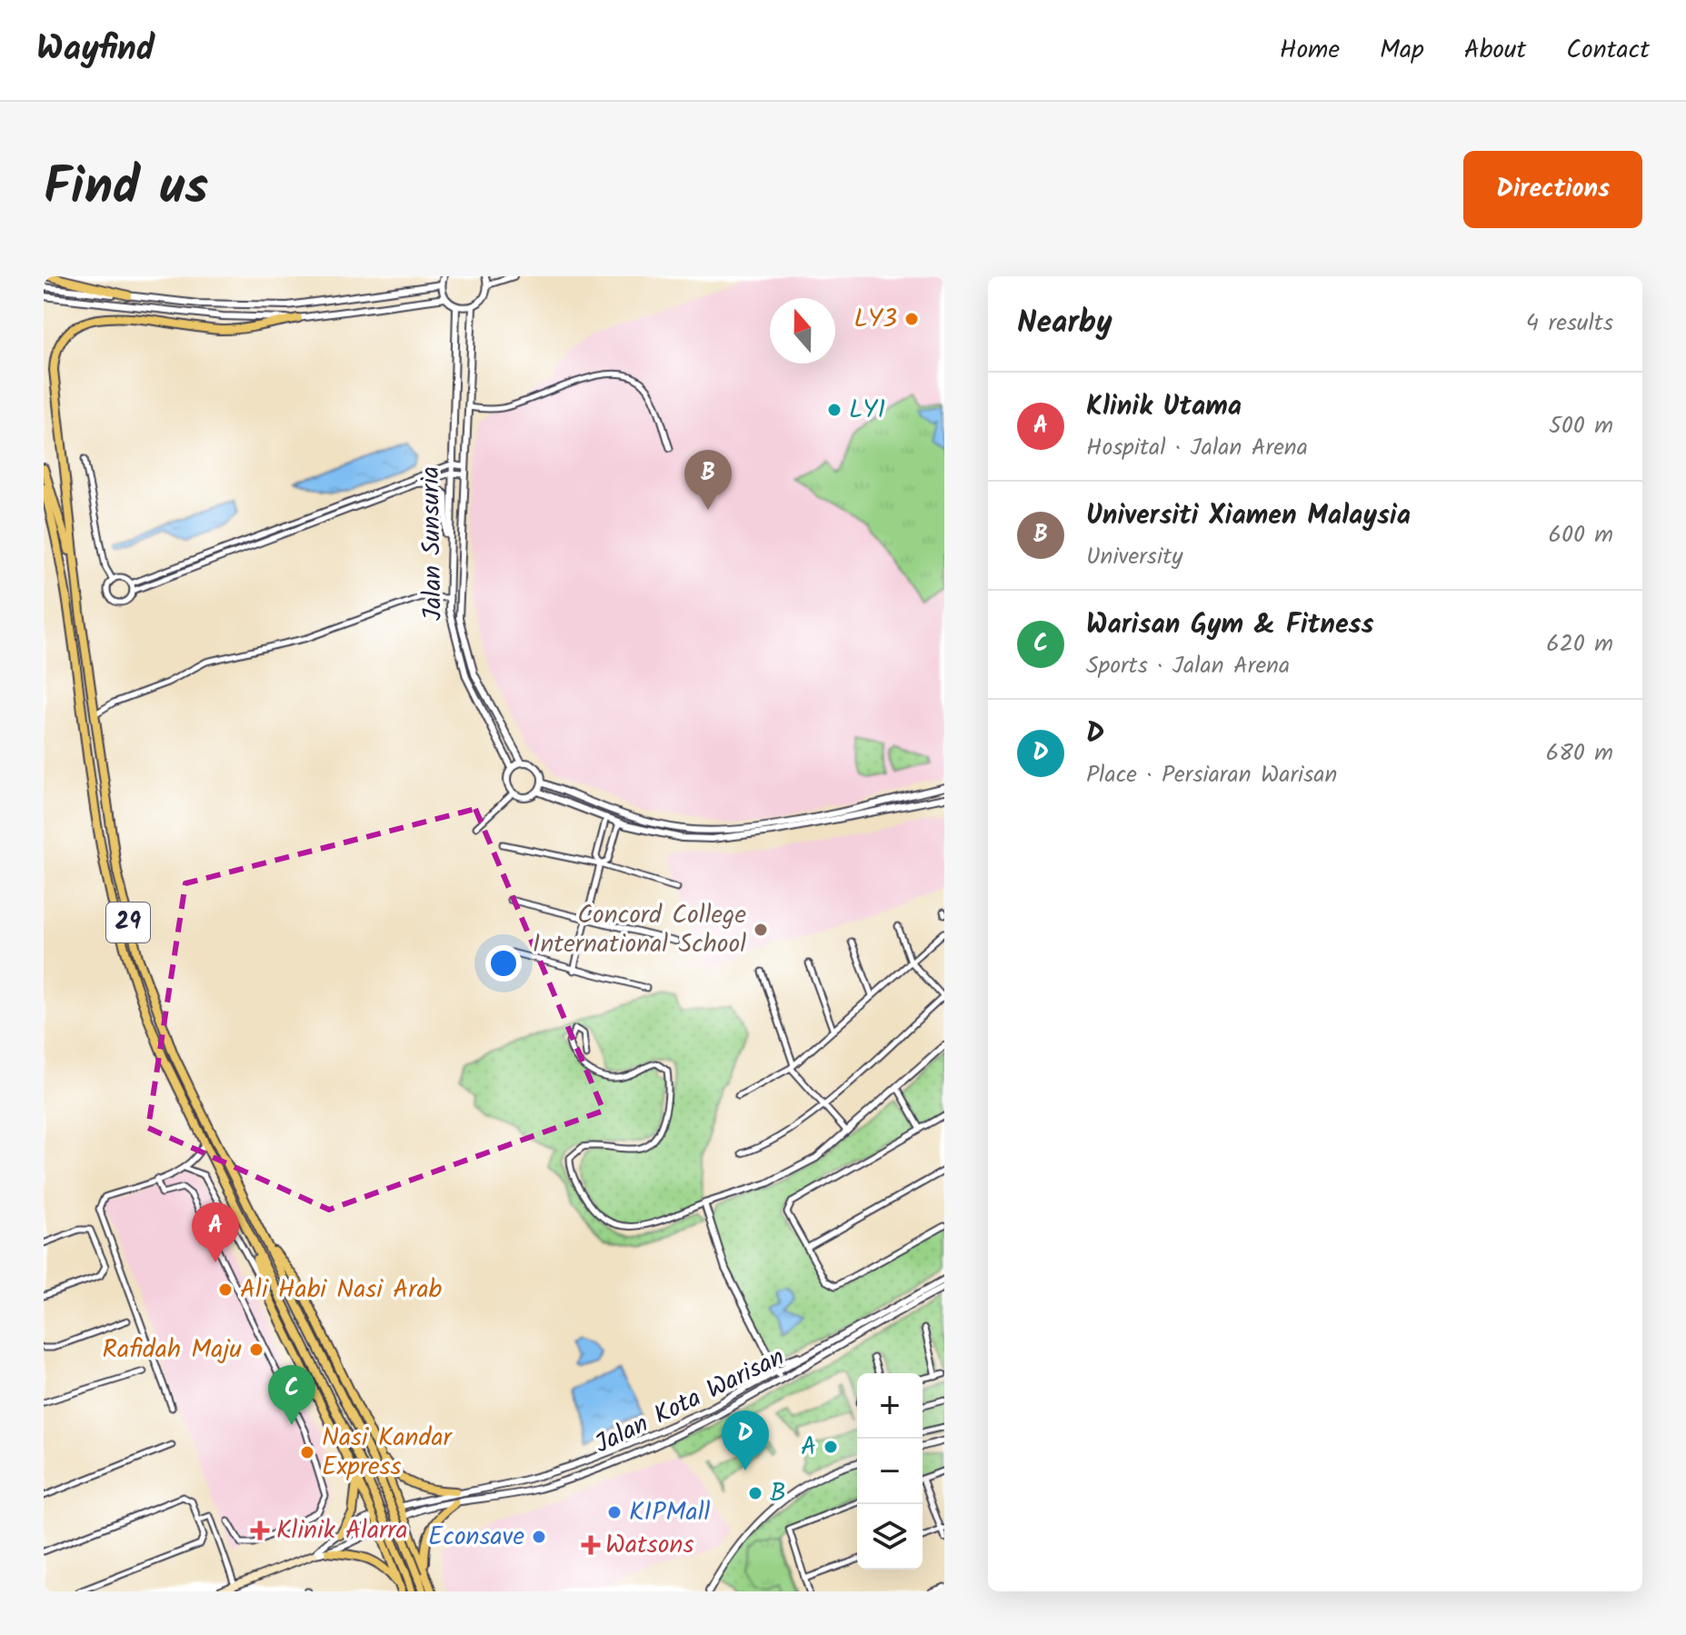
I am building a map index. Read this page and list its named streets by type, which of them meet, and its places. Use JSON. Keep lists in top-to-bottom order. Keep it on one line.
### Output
{"streets":{"highway":["29"],"street":["Jalan Sunsuria","Jalan Kota Warisan"]},"places":{"other":["LY3","LY1","Concord College International School","Ali Habi Nasi Arab","Rafidah Maju","A","Nasi Kandar Express","B","KIPMall","Econsave"],"health":["Klinik Alarra","Watsons"]},"north":"top","page":{"header":"Wayfind","nav":["Home","Map","About","Contact"],"title":"Find us","buttons":"Directions","heading":["Nearby","4 results"],"list":[{"mark":"A","name":"Klinik Utama","note":"Hospital · Jalan Arena","value":"500 m"},{"mark":"B","name":"Universiti Xiamen Malaysia","note":"University","value":"600 m"},{"mark":"C","name":"Warisan Gym & Fitness","note":"Sports · Jalan Arena","value":"620 m"},{"mark":"D","name":"D","note":"Place · Persiaran Warisan","value":"680 m"}],"pins":["B","A","C","D"],"map_buttons":["+","−"]}}
